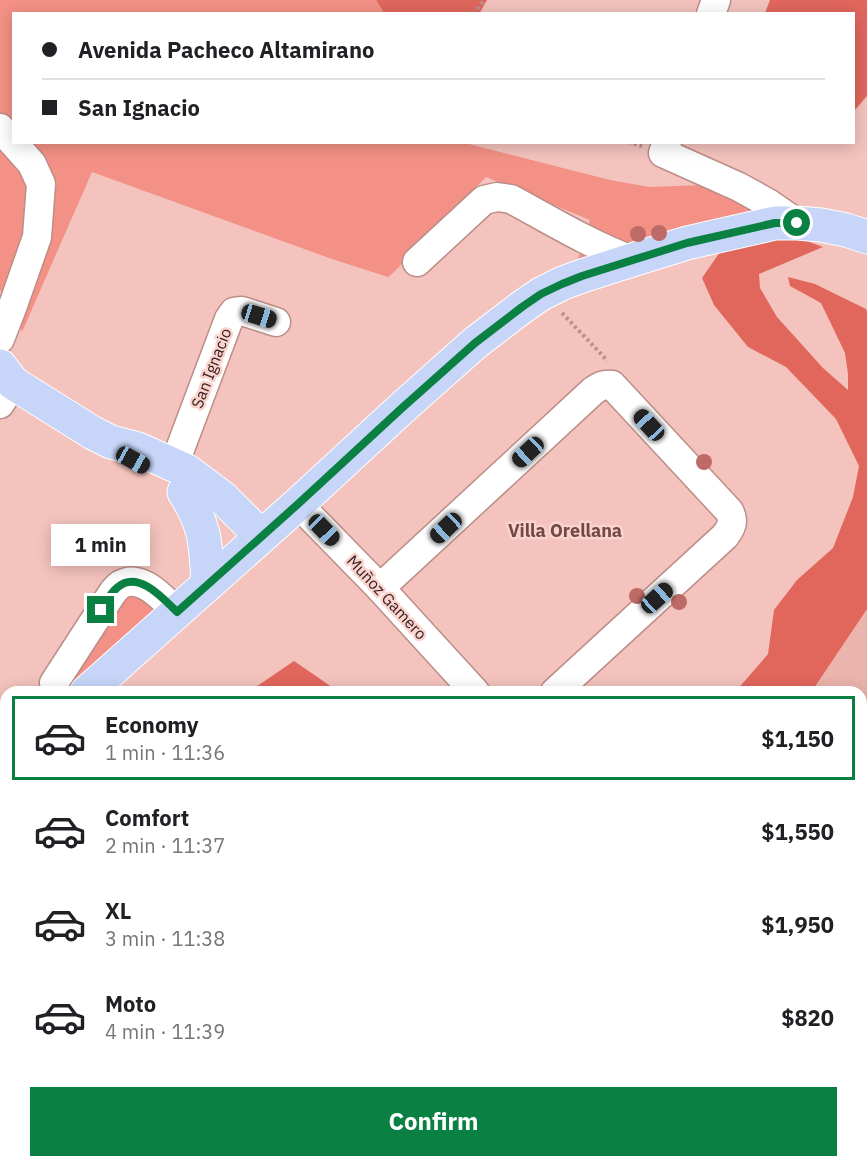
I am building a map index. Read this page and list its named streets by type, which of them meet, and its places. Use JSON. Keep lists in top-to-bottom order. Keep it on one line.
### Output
{"streets":{"street":["San Ignacio","Muñoz Gamero"]},"districts":["Villa Orellana"],"page":{"banner":["Avenida Pacheco Altamirano","San Ignacio"],"bubble":"1 min","list":[{"name":"Economy","note":"1 min · 11:36","value":"$1,150"},{"name":"Comfort","note":"2 min · 11:37","value":"$1,550"},{"name":"XL","note":"3 min · 11:38","value":"$1,950"},{"name":"Moto","note":"4 min · 11:39","value":"$820"}],"buttons":"Confirm"}}
